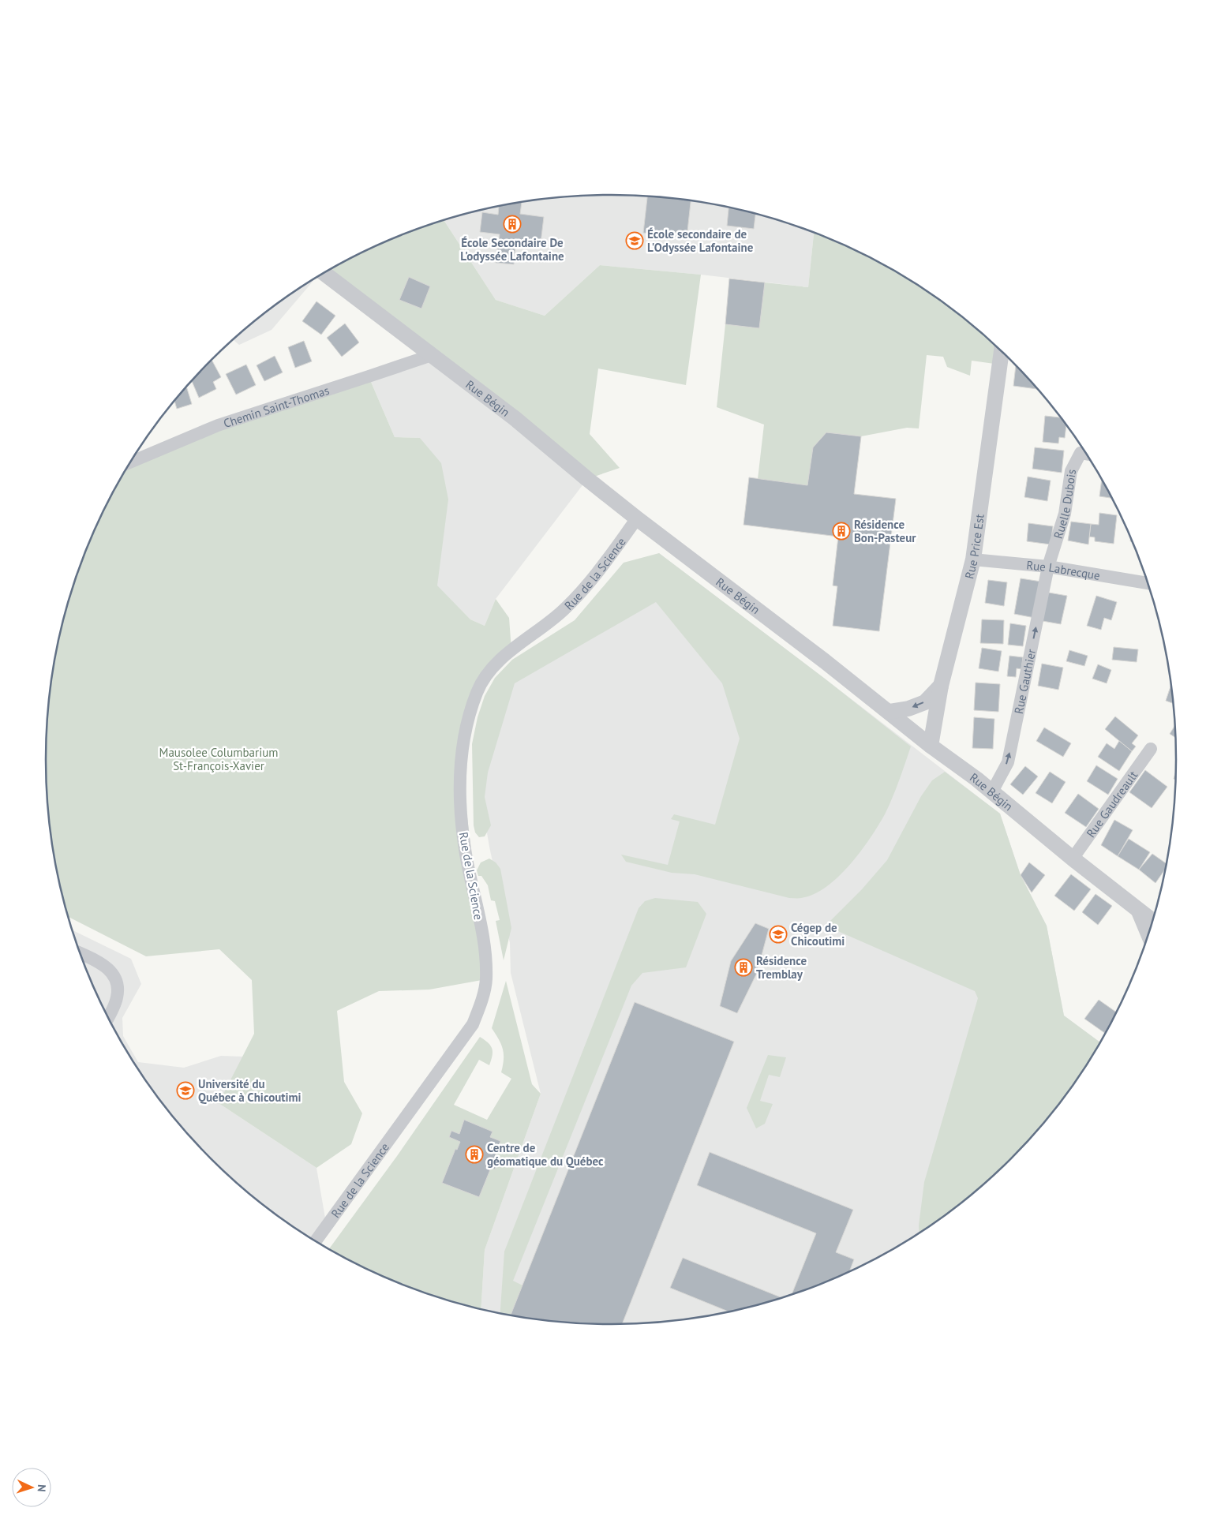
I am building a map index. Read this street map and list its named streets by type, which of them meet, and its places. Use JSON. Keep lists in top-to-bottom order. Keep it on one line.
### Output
{"streets":{"street":["Rue Bégin","Chemin Saint-Thomas","Ruelle Dubois","Rue Price Est","Rue Labrecque","Rue de la Science","Rue Gauthier","Rue Gaudreault"]},"crossings":[["Rue Bégin","Chemin Saint-Thomas"],["Rue Bégin","Rue Price Est"],["Rue Bégin","Rue de la Science"],["Rue Bégin","Rue Gauthier"],["Rue Bégin","Rue Gaudreault"],["Ruelle Dubois","Rue Labrecque"],["Ruelle Dubois","Rue Gauthier"],["Rue Price Est","Rue Labrecque"],["Rue Labrecque","Rue Gauthier"]],"one_way":["Rue Gauthier"],"parks":["Mausolee Columbarium St-François-Xavier"],"places":{"building":["École Secondaire De L'odyssée Lafontaine","Résidence Bon-Pasteur","Résidence Tremblay","Centre de géomatique du Québec"],"school or university":["École secondaire de L'Odyssée Lafontaine","Cégep de Chicoutimi","Université du Québec à Chicoutimi"]},"north":"right"}
